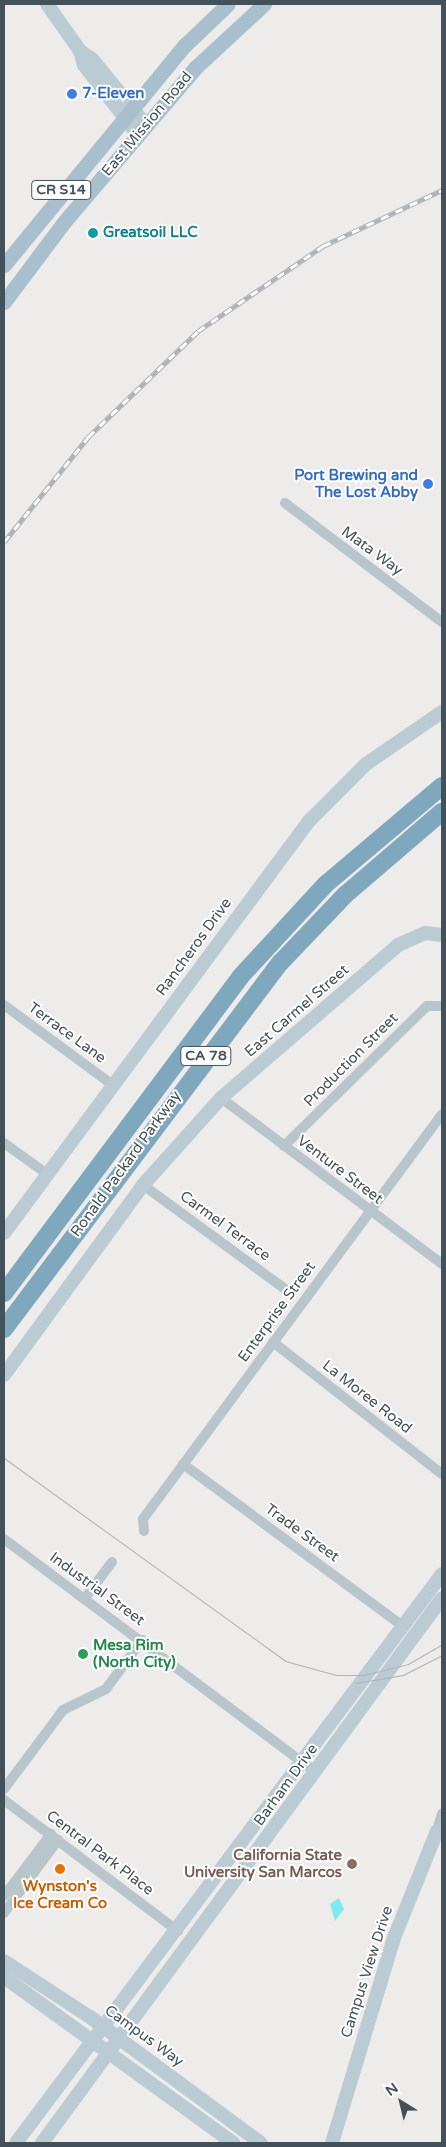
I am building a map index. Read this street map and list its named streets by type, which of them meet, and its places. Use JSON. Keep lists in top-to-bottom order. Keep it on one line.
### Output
{"streets":{"highway":["CA 78","Ronald Packard Parkway"],"main road":["East Mission Road","CR S14","Rancheros Drive","East Carmel Street","Barham Drive","Campus View Drive","Campus Way"],"street":["Mata Way","Terrace Lane","Production Street","Venture Street","Carmel Terrace","Enterprise Street","La Moree Road","Trade Street","Industrial Street","Central Park Place"]},"crossings":[["Rancheros Drive","Terrace Lane"],["East Carmel Street","Venture Street"],["East Carmel Street","Carmel Terrace"],["Production Street","Venture Street"],["Venture Street","Enterprise Street"],["Enterprise Street","La Moree Road"],["Enterprise Street","Trade Street"],["Trade Street","Barham Drive"],["Industrial Street","Barham Drive"],["Barham Drive","Central Park Place"],["Barham Drive","Campus Way"]],"places":["7-Eleven","Greatsoil LLC","Port Brewing and The Lost Abby","Mesa Rim (North City)","California State University San Marcos","Wynston's Ice Cream Co"],"north":"top left"}
